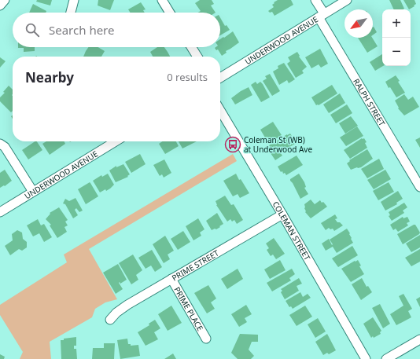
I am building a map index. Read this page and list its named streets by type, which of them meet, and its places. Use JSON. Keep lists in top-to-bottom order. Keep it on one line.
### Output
{"streets":{"street":["UNDERWOOD AVENUE","RALPH STREET","COLEMAN STREET","PRIME STREET","PRIME PLACE"]},"crossings":[["UNDERWOOD AVENUE","RALPH STREET"],["COLEMAN STREET","PRIME STREET"],["PRIME STREET","PRIME PLACE"]],"places":{"bus stop":["Coleman St (WB) at Underwood Ave"]},"north":"bottom left","page":{"map_buttons":["+","−"],"search":"Search here","heading":["Nearby","0 results"]}}
